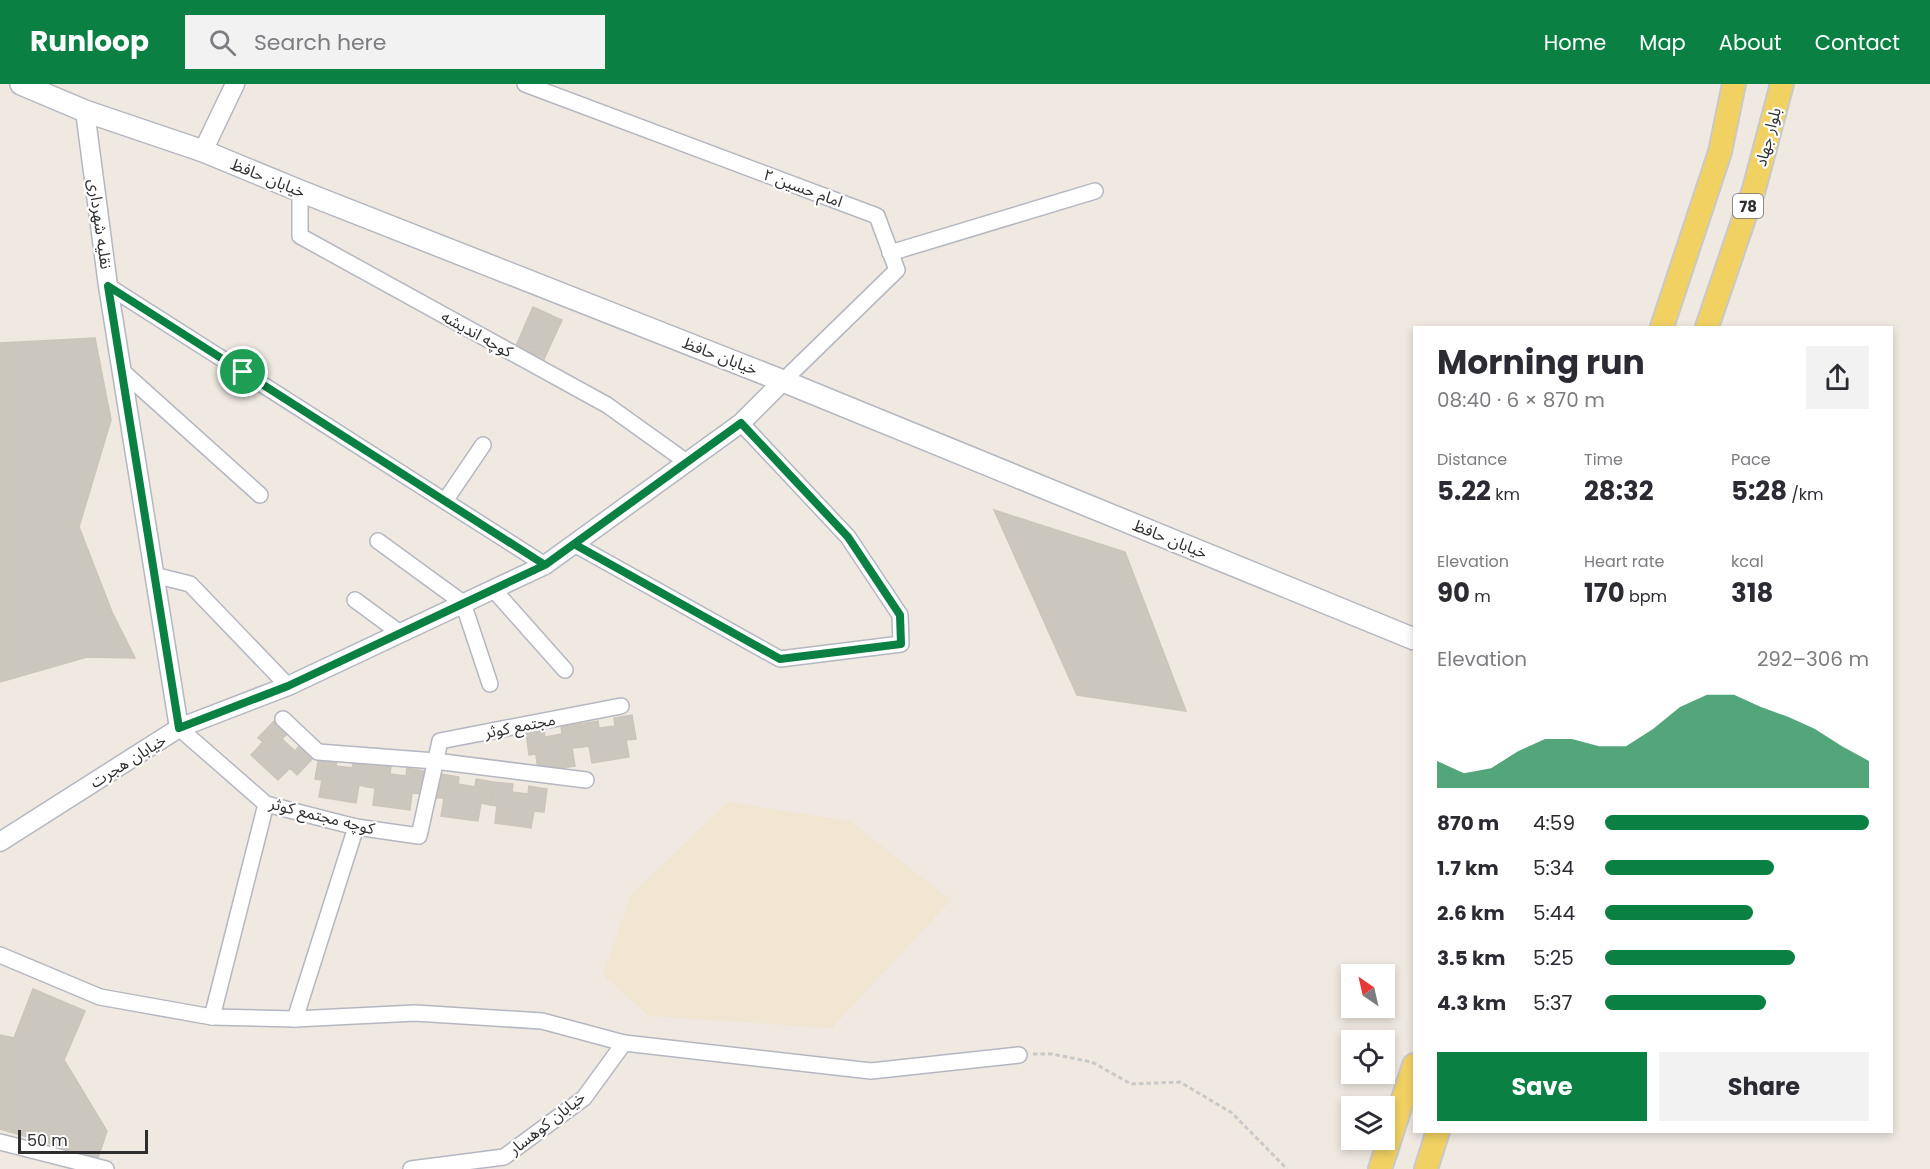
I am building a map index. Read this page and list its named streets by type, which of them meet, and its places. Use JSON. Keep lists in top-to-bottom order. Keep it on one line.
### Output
{"streets":{"main road":["بلوار جهاد","خیابان حافظ","78"],"street":["امام حسین ۲","نقلیه شهرداری","کوچه اندیشه","مجتمع کوثر","خیابان هجرت","کوچه مجتمع کوثر","خیابان کوهسار"]},"crossings":[["خیابان حافظ","امام حسین ۲"],["خیابان حافظ","نقلیه شهرداری"],["خیابان حافظ","کوچه اندیشه"],["خیابان حافظ","خیابان هجرت"],["امام حسین ۲","خیابان هجرت"],["نقلیه شهرداری","خیابان هجرت"],["نقلیه شهرداری","کوچه مجتمع کوثر"],["کوچه اندیشه","خیابان هجرت"],["مجتمع کوثر","کوچه مجتمع کوثر"],["خیابان هجرت","کوچه مجتمع کوثر"]],"scale_bar":"50 m","north":"top left","page":{"header":"Runloop","search":"Search here","nav":["Home","Map","About","Contact"],"heading":["Morning run","08:40 · 6 × 870 m"],"stats":[["Distance","5.22 km"],["Time","28:32"],["Pace","5:28 /km"],["Elevation","90 m"],["Heart rate","170 bpm"],["kcal","318"]],"chart":["Elevation","292–306 m"],"list":[{"name":"870 m","note":"4:59"},{"name":"1.7 km","note":"5:34"},{"name":"2.6 km","note":"5:44"},{"name":"3.5 km","note":"5:25"},{"name":"4.3 km","note":"5:37"}],"buttons":["Save","Share"],"scale":"50 m"}}
